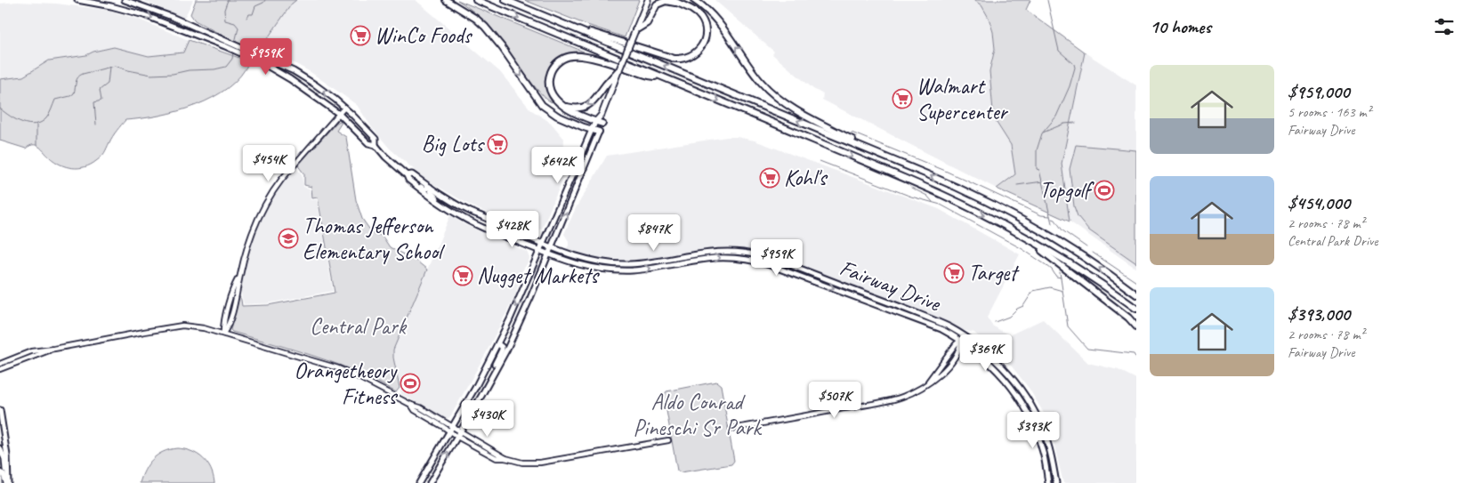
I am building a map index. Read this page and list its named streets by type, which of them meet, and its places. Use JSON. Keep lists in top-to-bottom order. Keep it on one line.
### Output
{"streets":{"main road":["Fairway Drive"]},"parks":["Central Park","Aldo Conrad Pineschi Sr Park"],"places":{"supermarket":["WinCo Foods","Walmart Supercenter","Big Lots","Kohl's","Target","Nugget Markets"],"sports":["Topgolf","Orangetheory Fitness"],"school or university":["Thomas Jefferson Elementary School"]},"page":{"heading":"10 homes","price":["$959K","$454K","$642K","$428K","$847K","$959K","$369K","$507K","$430K","$393K"],"list":[{"name":"$959,000","note":"5 rooms · 163 m² · Fairway Drive"},{"name":"$454,000","note":"2 rooms · 78 m² · Central Park Drive"},{"name":"$393,000","note":"2 rooms · 78 m² · Fairway Drive"}]}}
